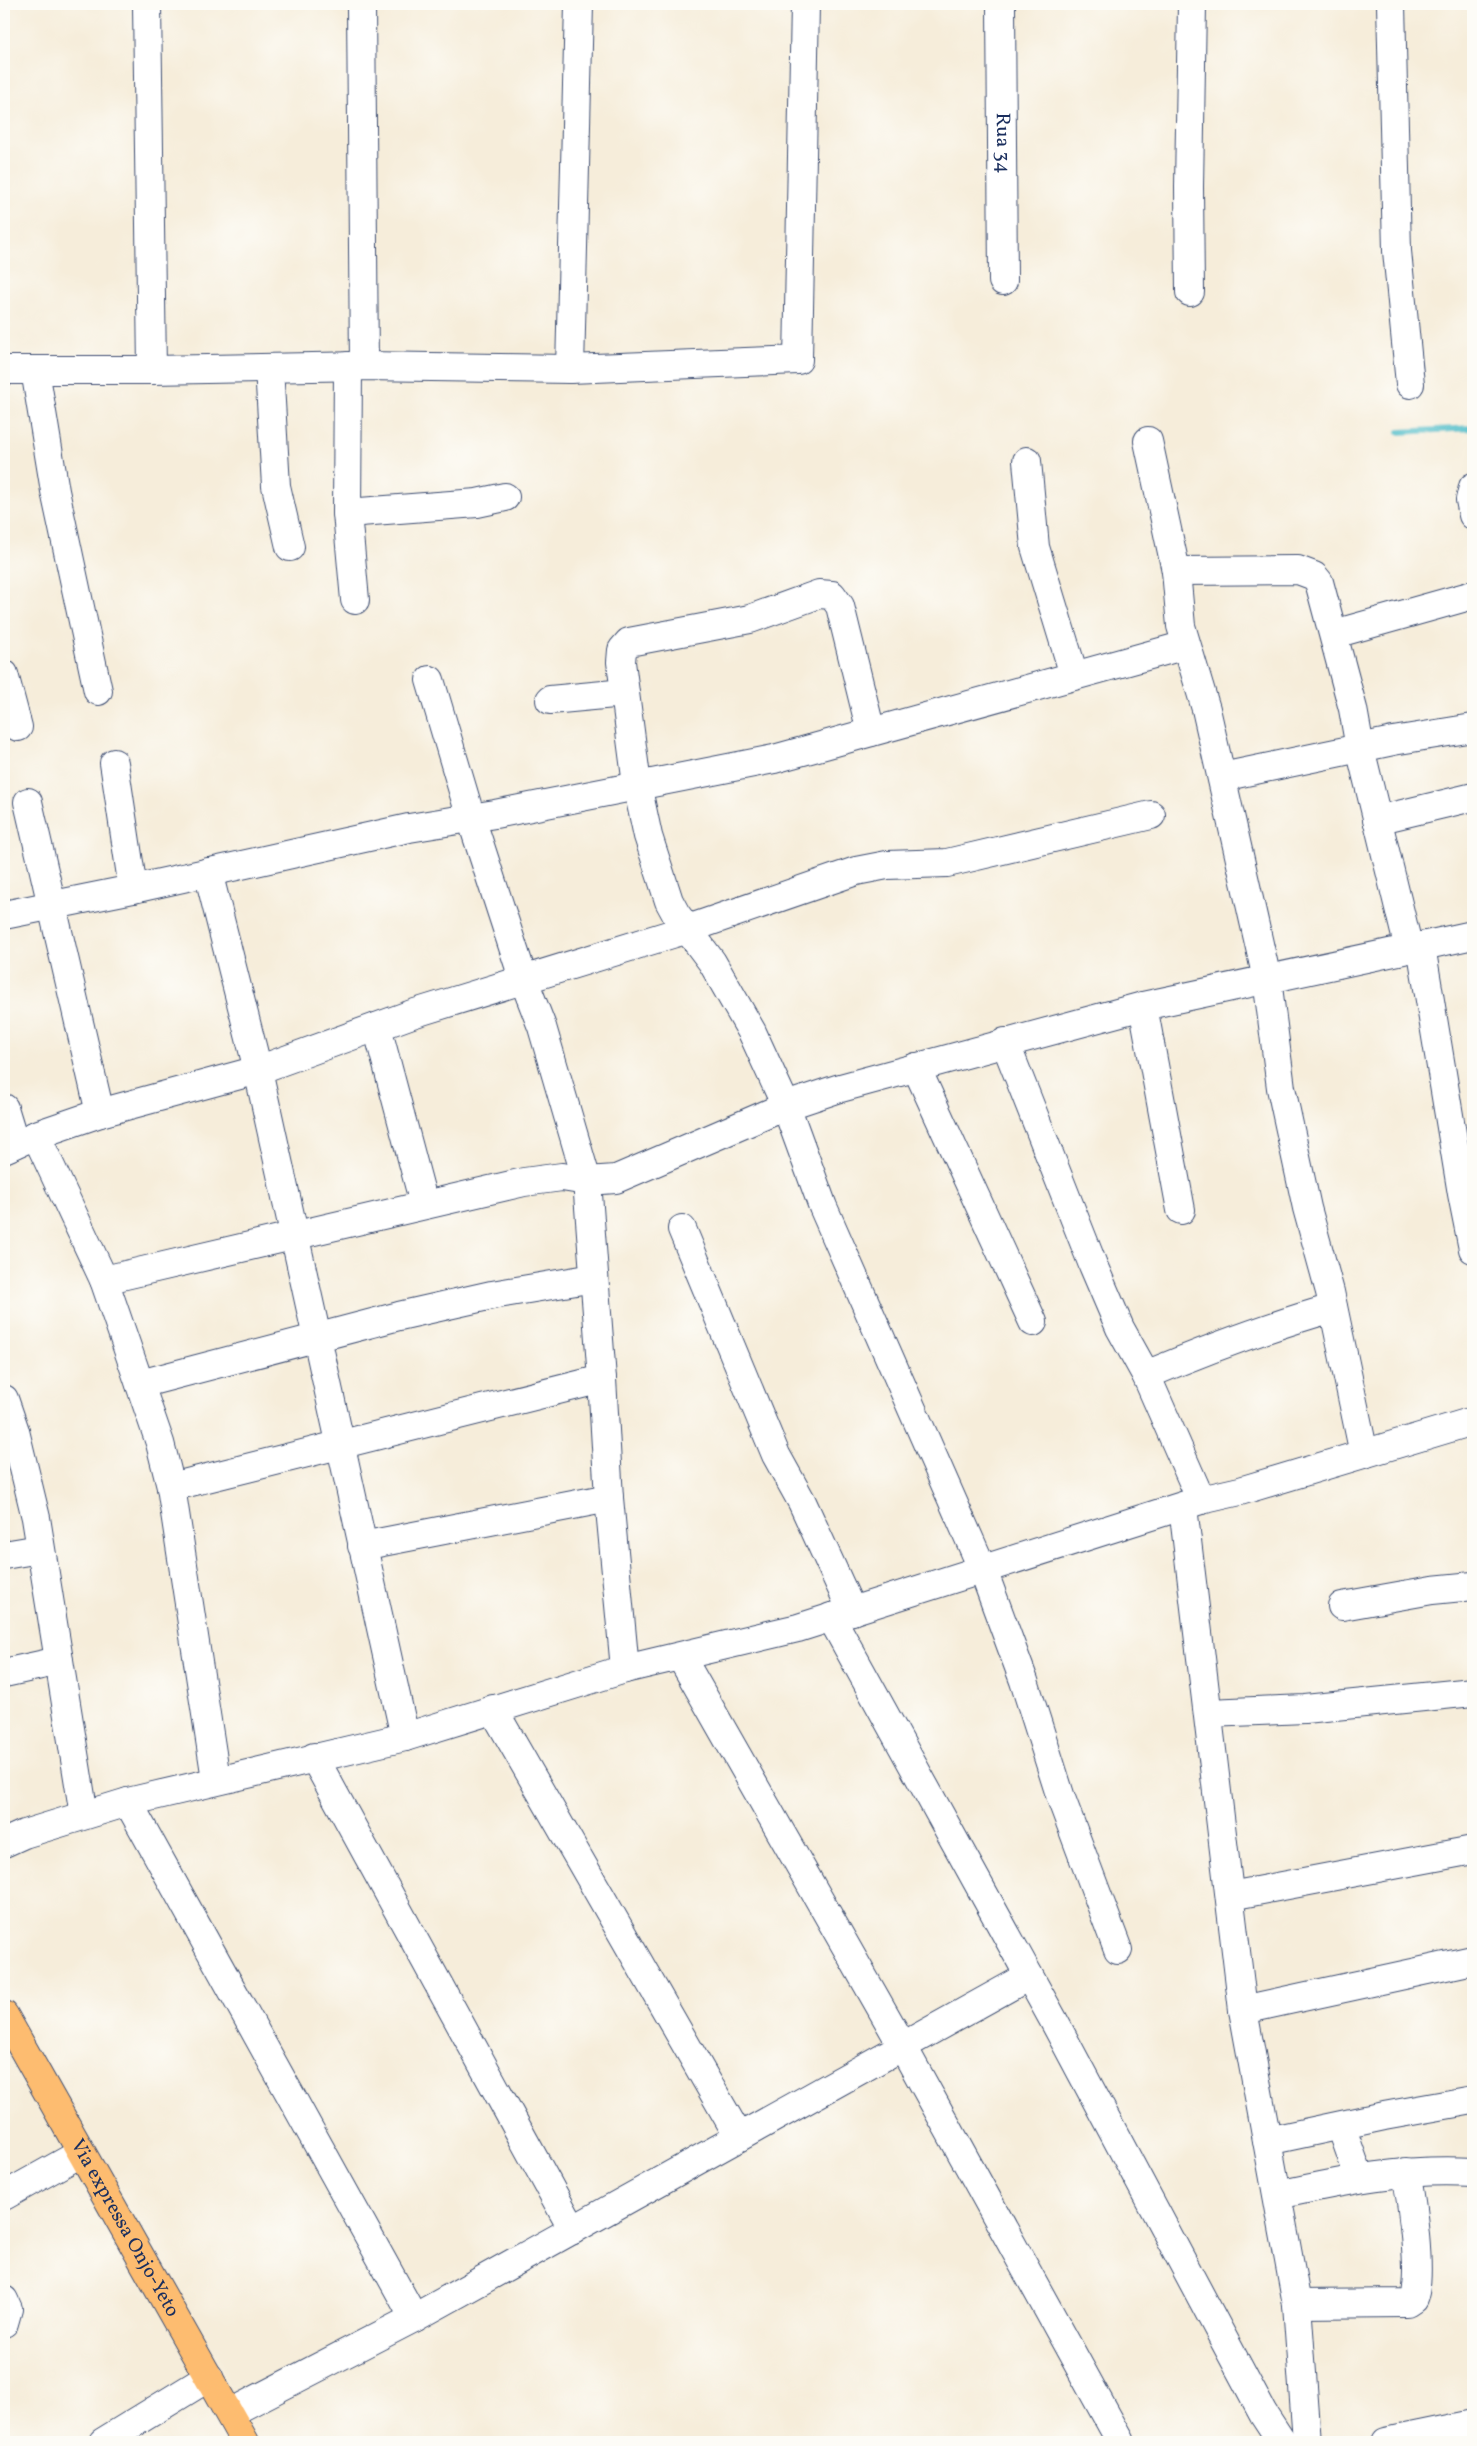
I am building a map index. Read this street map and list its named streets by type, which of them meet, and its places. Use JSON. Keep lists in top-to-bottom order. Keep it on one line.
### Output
{"streets":{"main road":["Via expressa Onjo-Yeto"],"street":["Rua 34"]}}
